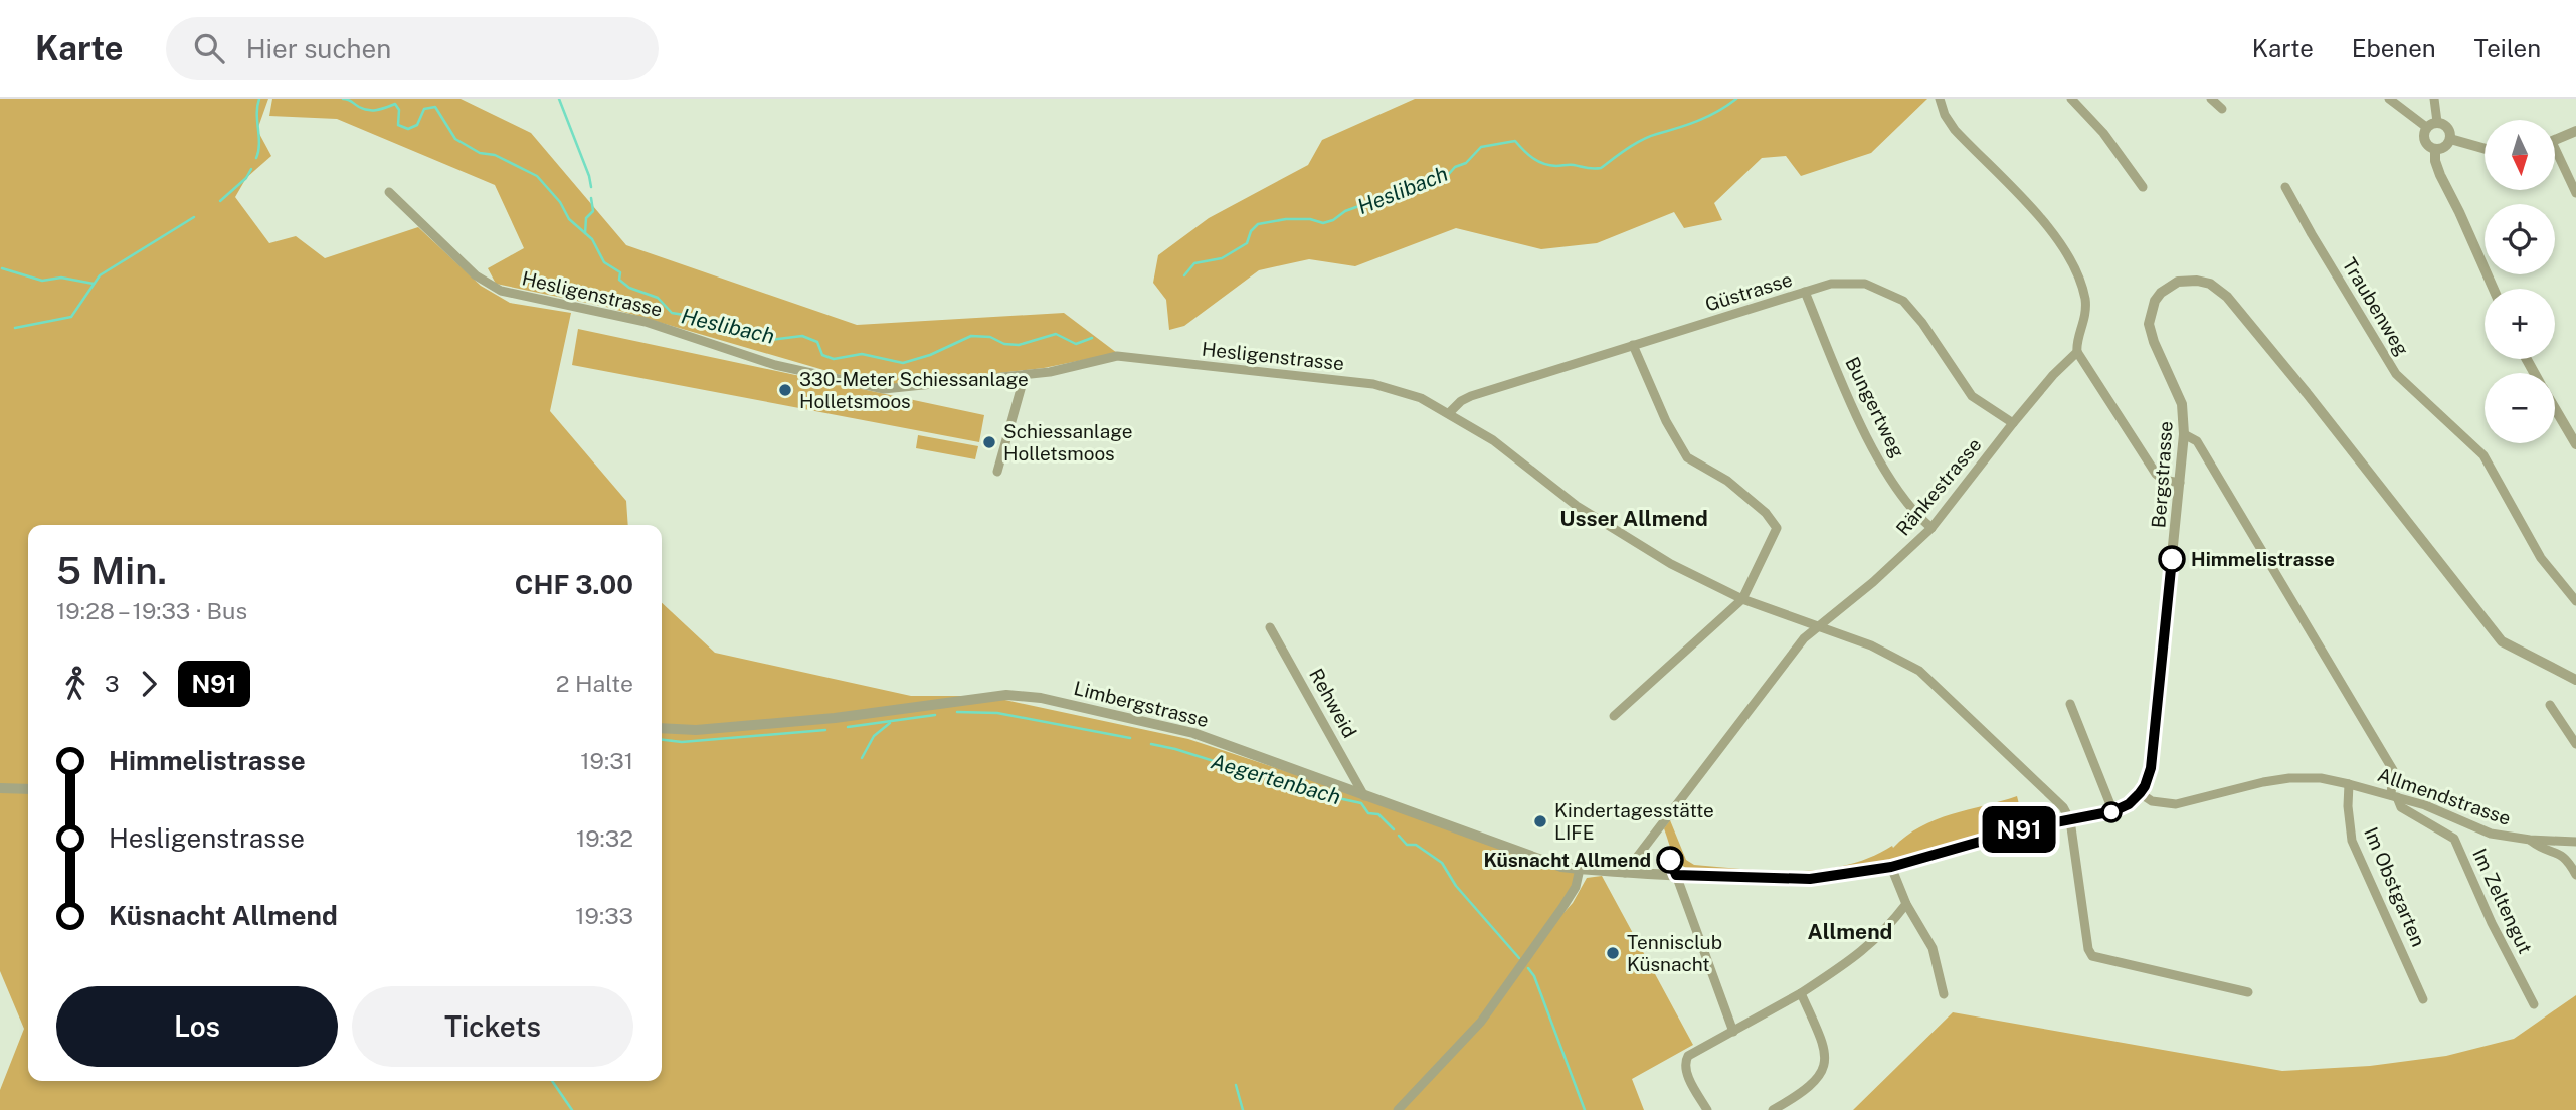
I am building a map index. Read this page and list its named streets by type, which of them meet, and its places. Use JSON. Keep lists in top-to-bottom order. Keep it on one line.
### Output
{"streets":{"street":["Güstrasse","Hesligenstrasse","Traubenweg","Bungertweg","Bergstrasse","Ränkestrasse","Rehweid","Limbergstrasse","Allmendstrasse","Im Obstgarten","Im Zeltengut"]},"crossings":[["Güstrasse","Hesligenstrasse"],["Güstrasse","Bungertweg"],["Güstrasse","Ränkestrasse"],["Hesligenstrasse","Ränkestrasse"],["Bungertweg","Ränkestrasse"],["Bergstrasse","Allmendstrasse"],["Ränkestrasse","Limbergstrasse"],["Rehweid","Limbergstrasse"],["Allmendstrasse","Im Obstgarten"],["Allmendstrasse","Im Zeltengut"]],"districts":["Usser Allmend","Allmend"],"water":["Heslibach","Aegertenbach"],"places":["330-Meter Schiessanlage Holletsmoos","Schiessanlage Holletsmoos","Himmelistrasse","Kindertagesstätte LIFE","Küsnacht Allmend","Tennisclub Küsnacht"],"lines":["bus line N91"],"north":"bottom","page":{"header":"Karte","search":"Hier suchen","nav":["Karte","Ebenen","Teilen"],"on_map":"N91","map_buttons":["+","−"],"heading":["5 Min.","19:28 – 19:33 · Bus","CHF 3.00"],"legs":["3","N91","2 Halte"],"list":[{"name":"Himmelistrasse","value":"19:31"},{"name":"Hesligenstrasse","value":"19:32"},{"name":"Küsnacht Allmend","value":"19:33"}],"buttons":["Los","Tickets"]}}
